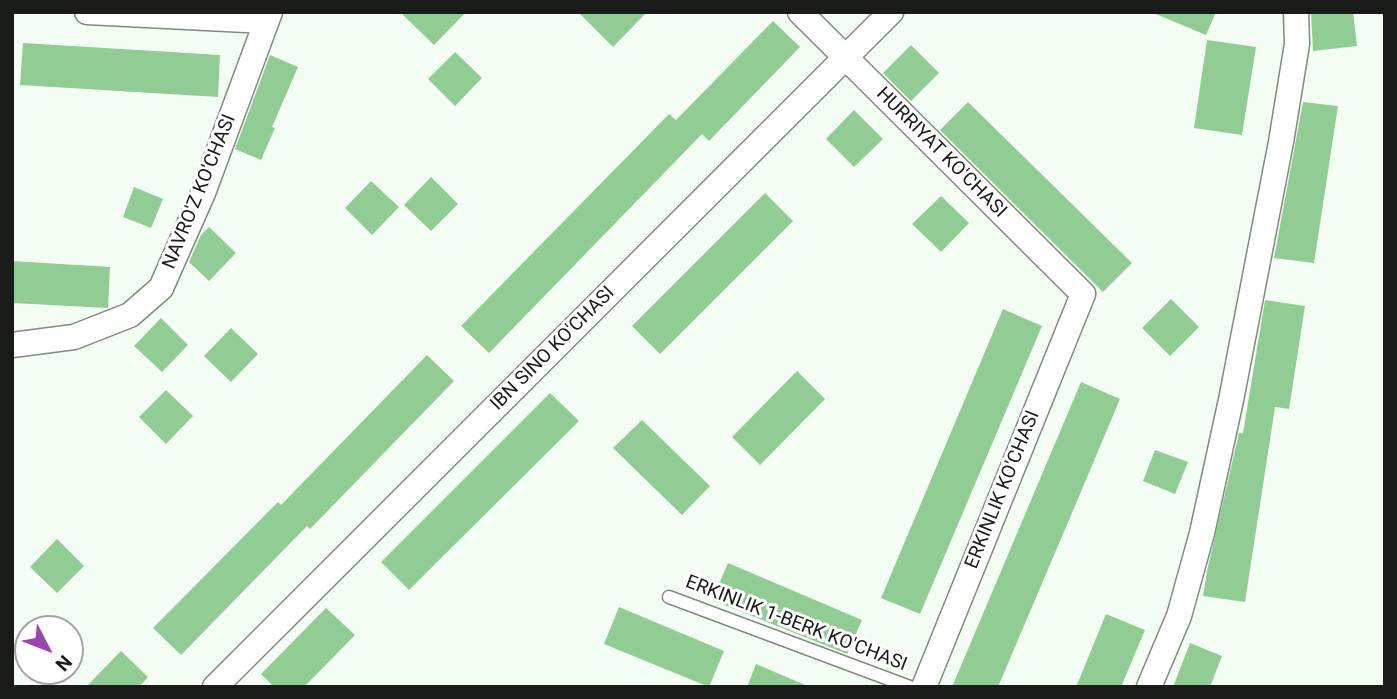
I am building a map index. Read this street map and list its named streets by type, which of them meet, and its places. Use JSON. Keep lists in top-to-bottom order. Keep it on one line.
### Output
{"streets":{"street":["HURRIYAT KO'CHASI","NAVRO'Z KO'CHASI","IBN SINO KO'CHASI","ERKINLIK KO'CHASI"],"lane":["ERKINLIK 1-BERK KO'CHASI"]},"crossings":[["HURRIYAT KO'CHASI","IBN SINO KO'CHASI"],["HURRIYAT KO'CHASI","ERKINLIK KO'CHASI"]],"north":"bottom right"}
